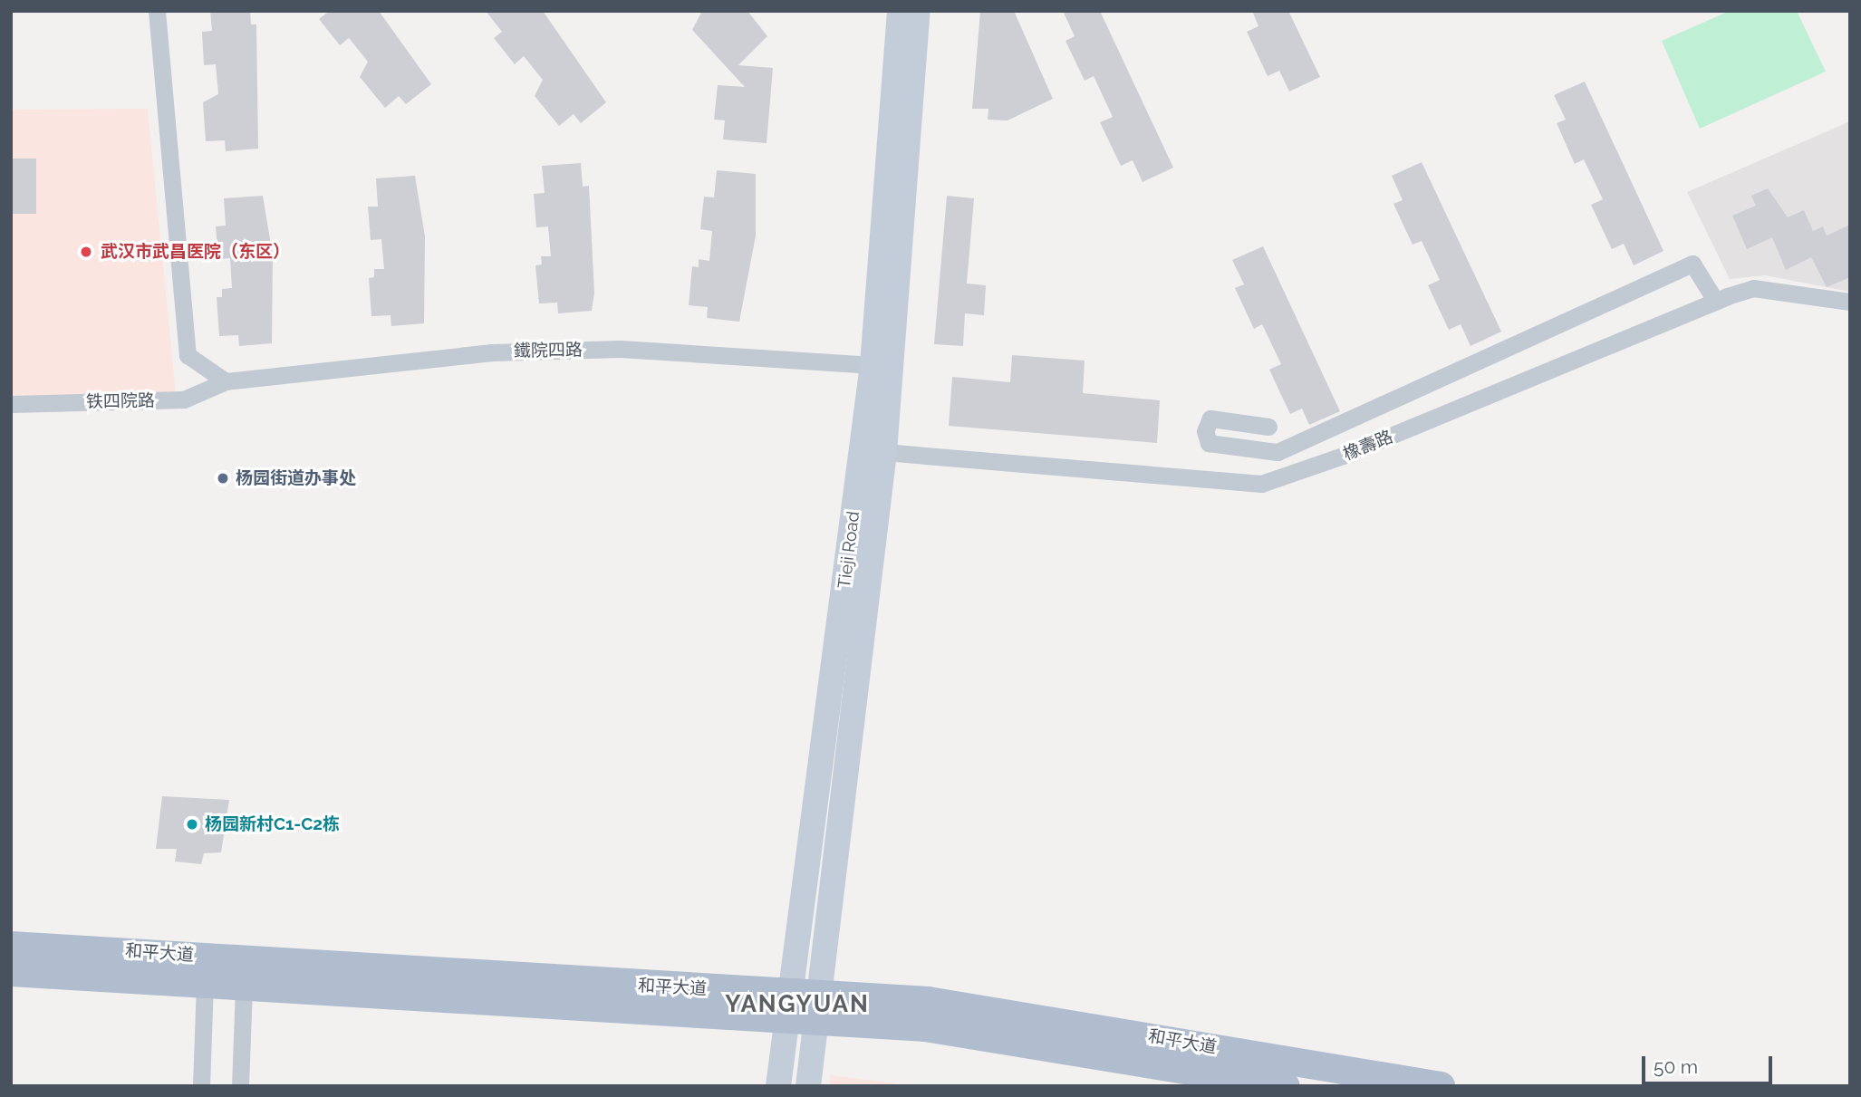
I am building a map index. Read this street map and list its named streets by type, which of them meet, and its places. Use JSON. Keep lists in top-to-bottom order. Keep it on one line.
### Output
{"streets":{"main road":["Tieji Road","和平大道"],"street":["鐵院四路","铁四院路","橡壽路"]},"crossings":[["鐵院四路","铁四院路"],["鐵院四路","Tieji Road"],["橡壽路","Tieji Road"],["Tieji Road","和平大道"]],"districts":["YANGYUAN"],"places":["武汉市武昌医院（东区）","杨园街道办事处","杨园新村C1-C2栋"],"scale_bar":"50 m"}
